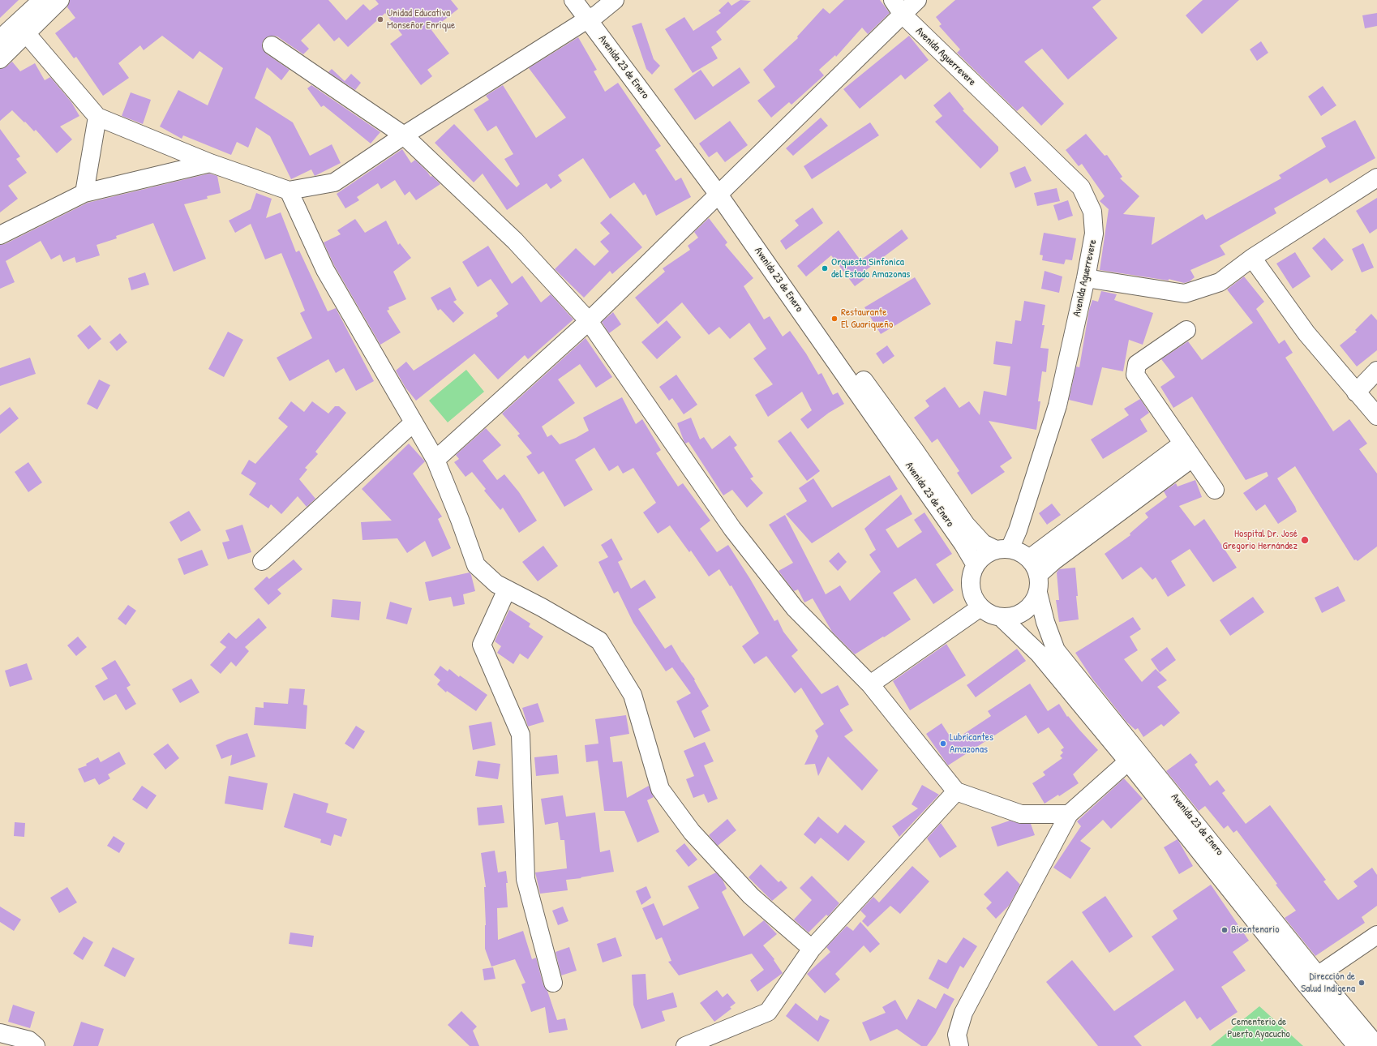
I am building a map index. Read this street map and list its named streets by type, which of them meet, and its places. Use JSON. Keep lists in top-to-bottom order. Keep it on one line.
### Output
{"streets":{"street":["Avenida Aguerrevere","Avenida 23 de Enero"]},"crossings":[["Avenida Aguerrevere","Avenida 23 de Enero"]],"parks":["Cementerio de Puerto Ayacucho"],"places":["Unidad Educativa Monseñor Enrique","Orquesta Sinfonica del Estado Amazonas","Restaurante El Guariqueño","Hospital Dr. José Gregorio Hernández","Lubricantes Amazonas","Bicentenario","Dirección de Salud Indígena"]}
